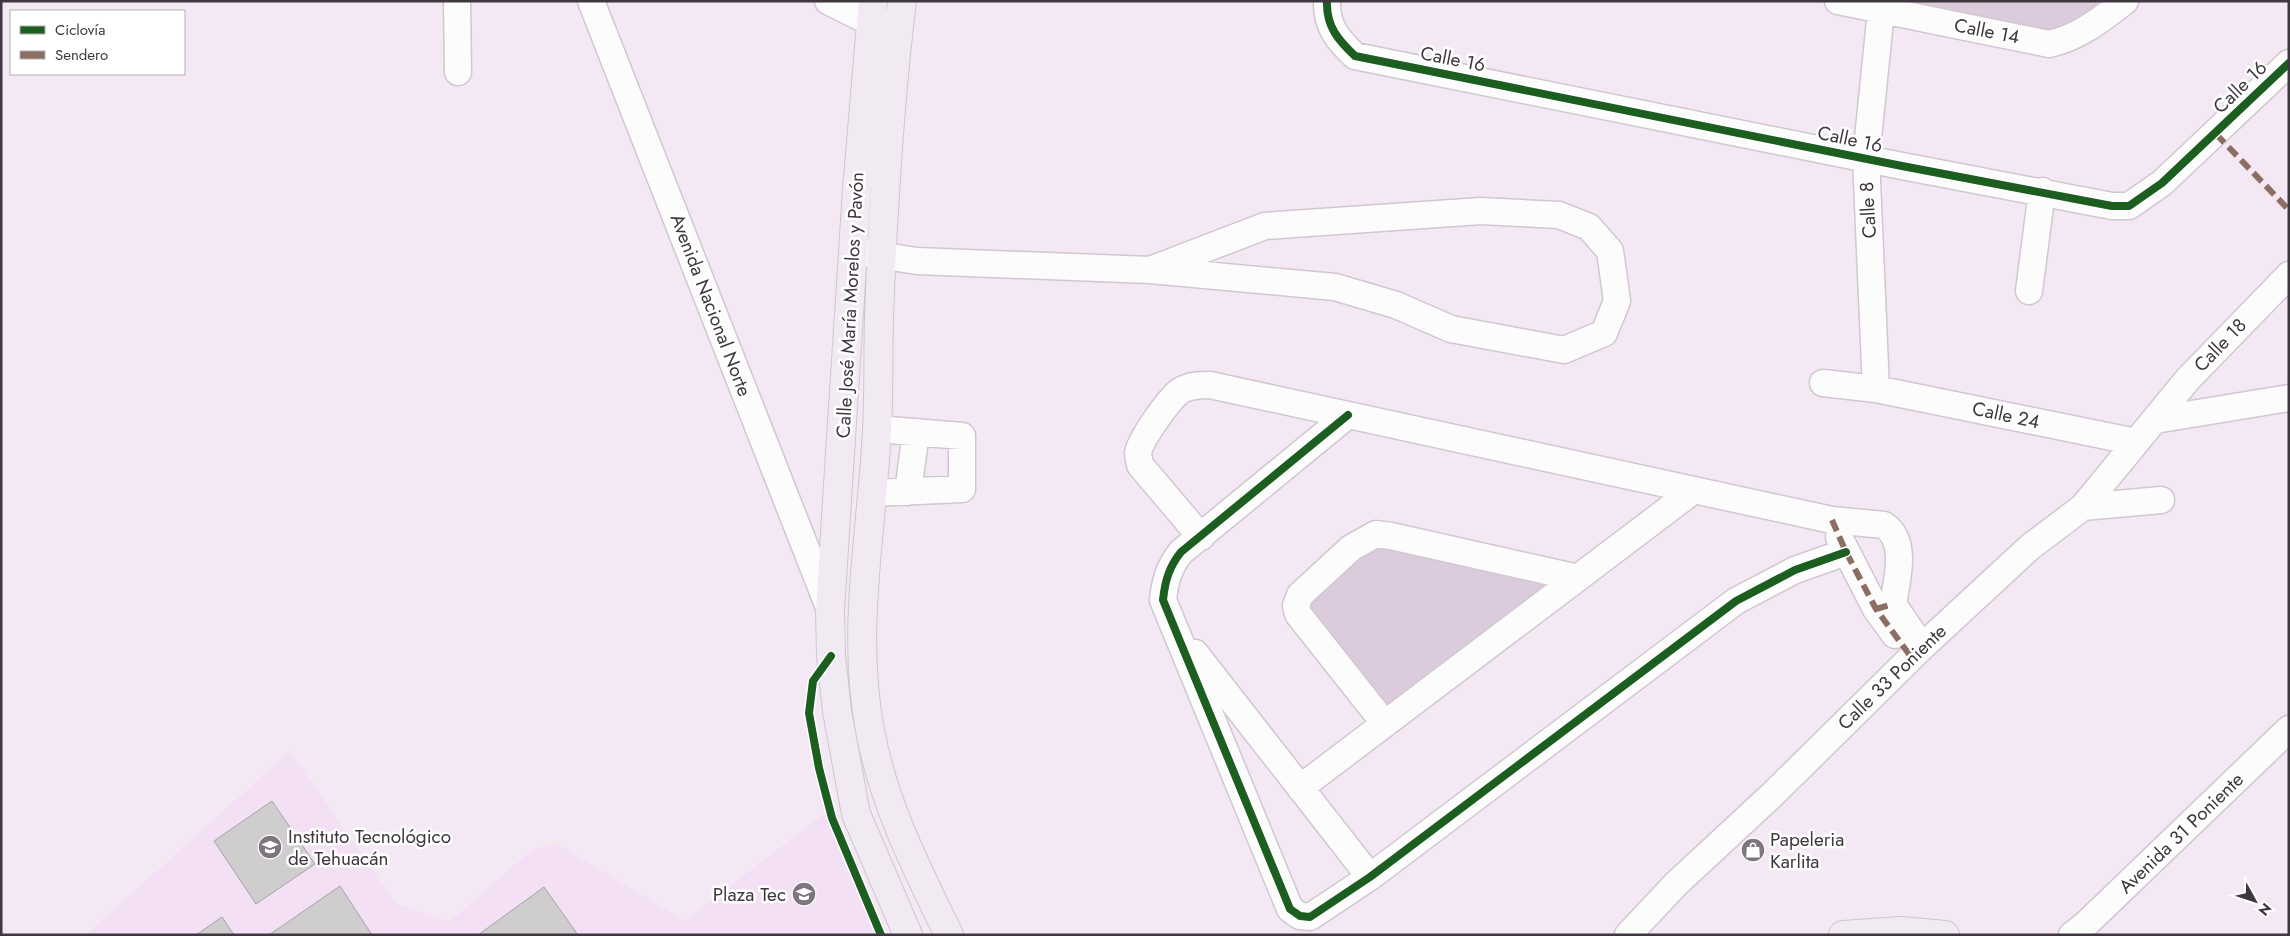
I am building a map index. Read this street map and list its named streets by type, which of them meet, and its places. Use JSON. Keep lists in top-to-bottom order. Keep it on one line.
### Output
{"streets":{"main road":["Calle José María Morelos y Pavón"],"street":["Calle 14","Calle 16","Calle 8","Avenida Nacional Norte","Calle 18","Calle 24","Calle 33 Poniente","Avenida 31 Poniente"]},"crossings":[["Calle 14","Calle 8"],["Calle 16","Calle 8"],["Calle 8","Calle 24"],["Avenida Nacional Norte","Calle José María Morelos y Pavón"],["Calle 18","Calle 33 Poniente"],["Calle 24","Calle 33 Poniente"]],"places":{"school or university":["Instituto Tecnológico de Tehuacán","Plaza Tec"],"shop":["Papeleria Karlita"]},"legend":["Ciclovía","Sendero"],"north":"bottom right"}
